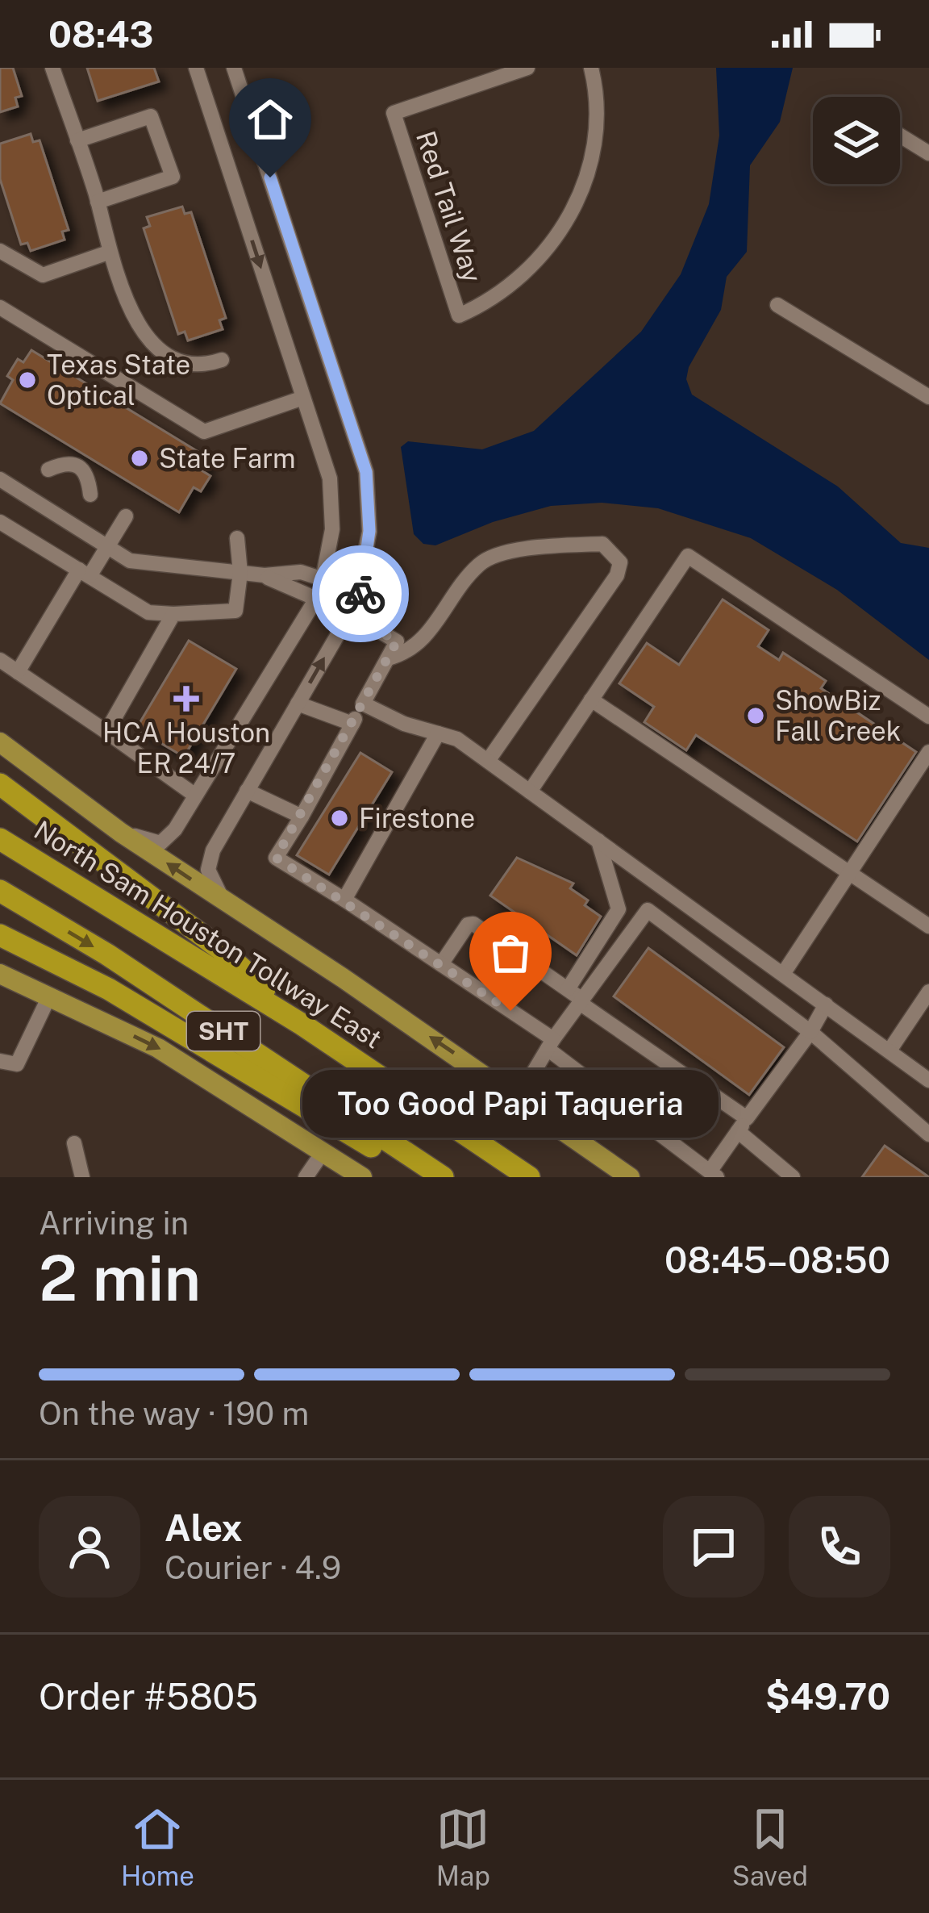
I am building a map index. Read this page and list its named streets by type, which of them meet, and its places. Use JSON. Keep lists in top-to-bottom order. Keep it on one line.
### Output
{"streets":{"highway":["North Sam Houston Tollway East","SHT"],"street":["Red Tail Way"]},"places":{"other":["Texas State Optical","State Farm","ShowBiz Fall Creek","Firestone","Too Good Papi Taqueria"],"health":["HCA Houston ER 24/7"]},"page":{"status":"08:43","bubble":"Too Good Papi Taqueria","heading":["2 min","Arriving in","08:45–08:50"],"panel":["Alex","Courier · 4.9","Order #5805","$49.70"],"bar":"On the way · 190 m","tabs":["Home","Map","Saved"]}}
